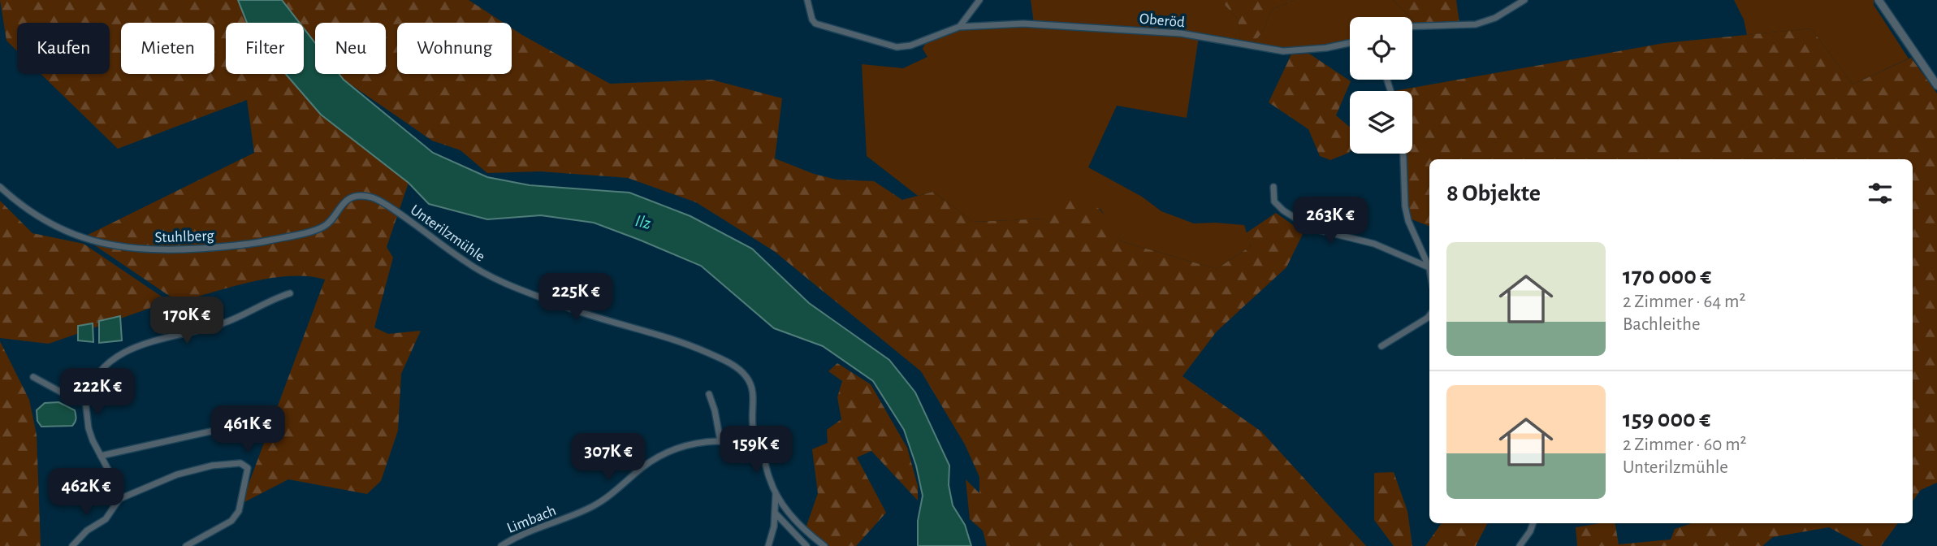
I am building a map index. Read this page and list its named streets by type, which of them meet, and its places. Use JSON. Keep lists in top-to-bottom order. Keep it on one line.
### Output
{"streets":{"street":["Oberöd","Unterilzmühle","Stuhlberg","Limbach"]},"crossings":[["Unterilzmühle","Stuhlberg"],["Unterilzmühle","Limbach"]],"water":["Ilz"],"page":{"chip":["Kaufen","Mieten","Filter","Neu","Wohnung"],"heading":"8 Objekte","price":["263K €","225K €","170K €","222K €","461K €","159K €","307K €","462K €"],"list":[{"name":"170 000 €","note":"2 Zimmer · 64 m² · Bachleithe"},{"name":"159 000 €","note":"2 Zimmer · 60 m² · Unterilzmühle"}]}}
